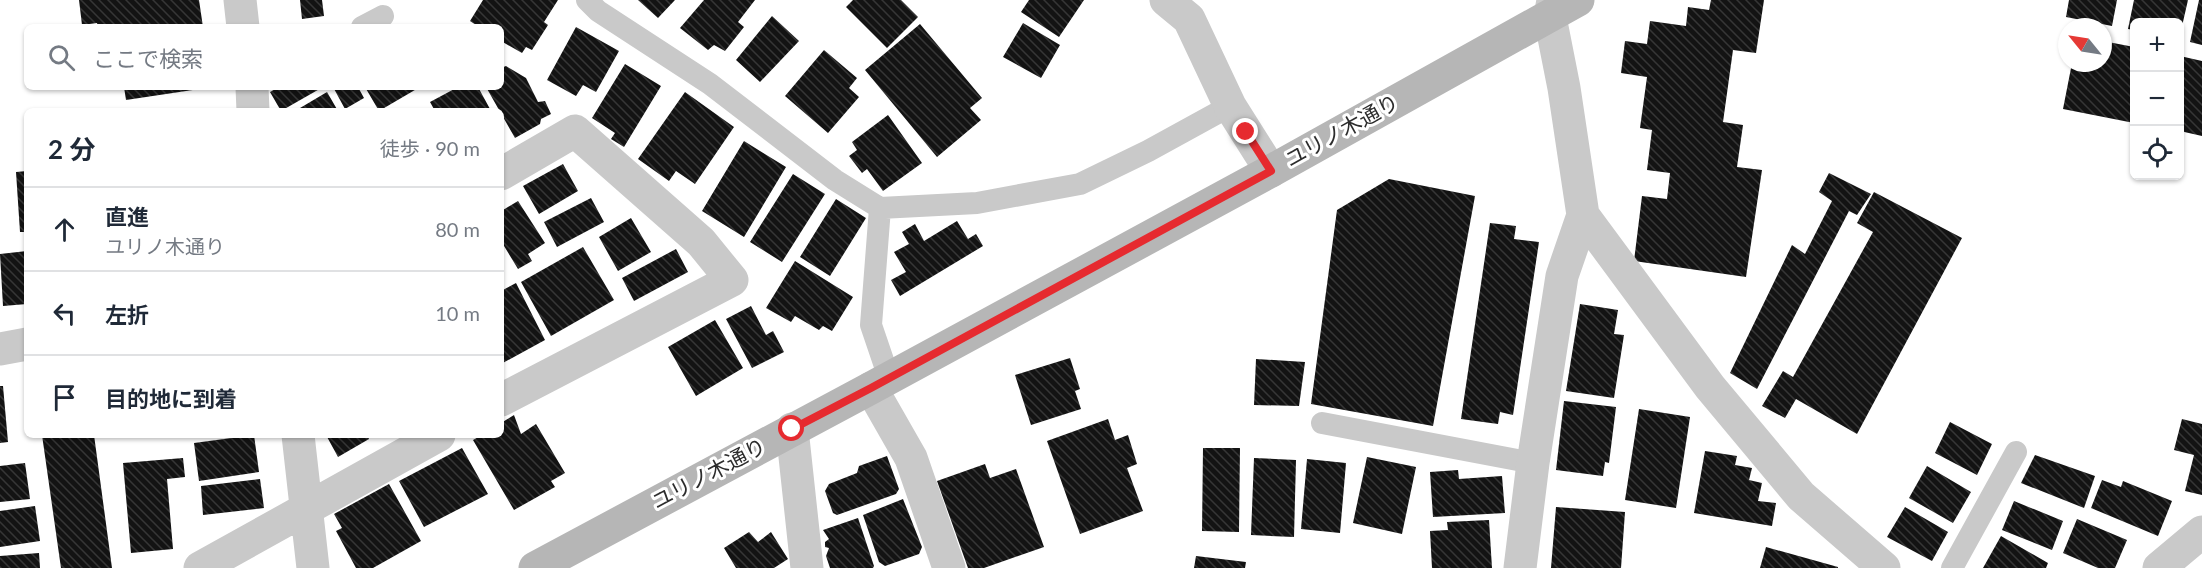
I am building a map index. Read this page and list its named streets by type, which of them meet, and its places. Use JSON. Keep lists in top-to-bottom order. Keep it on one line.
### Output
{"streets":{"street":["ユリノ木通り"]},"north":"top left","page":{"map_buttons":["+","−"],"search":"ここで検索","heading":["2 分","徒歩 · 90 m"],"list":[["直進","ユリノ木通り","80 m"],["左折","10 m"],"目的地に到着"]}}
